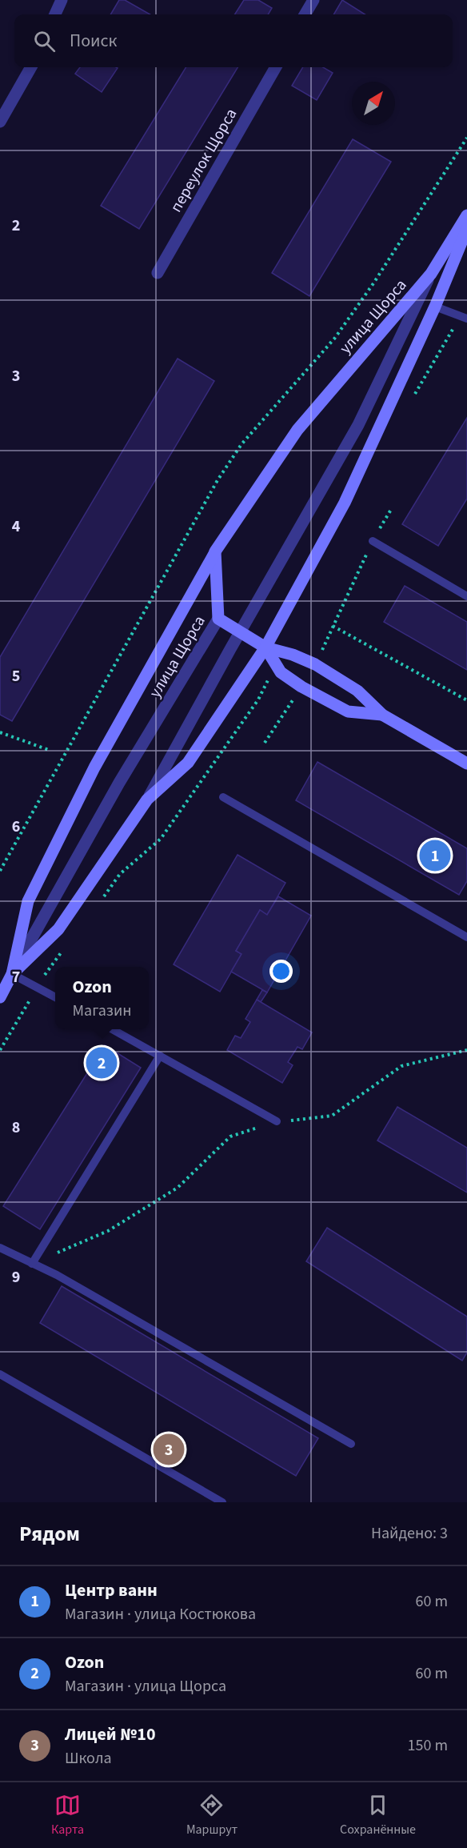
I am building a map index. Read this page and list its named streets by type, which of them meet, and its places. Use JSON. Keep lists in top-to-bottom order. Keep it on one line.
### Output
{"streets":{"main road":["улица Щорса"],"street":["переулок Щорса"]},"north":"top right","page":{"search":"Поиск","pins":["1","2","3"],"popup":["Ozon","Магазин"],"heading":["Рядом","Найдено: 3"],"list":[{"mark":"1","name":"Центр ванн","note":"Магазин · улица Костюкова","value":"60 m"},{"mark":"2","name":"Ozon","note":"Магазин · улица Щорса","value":"60 m"},{"mark":"3","name":"Лицей №10","note":"Школа","value":"150 m"}],"nav":["Карта","Маршрут","Сохранённые"]},"grid":{"rows":["2","3","4","5","6","7","8","9"]}}
